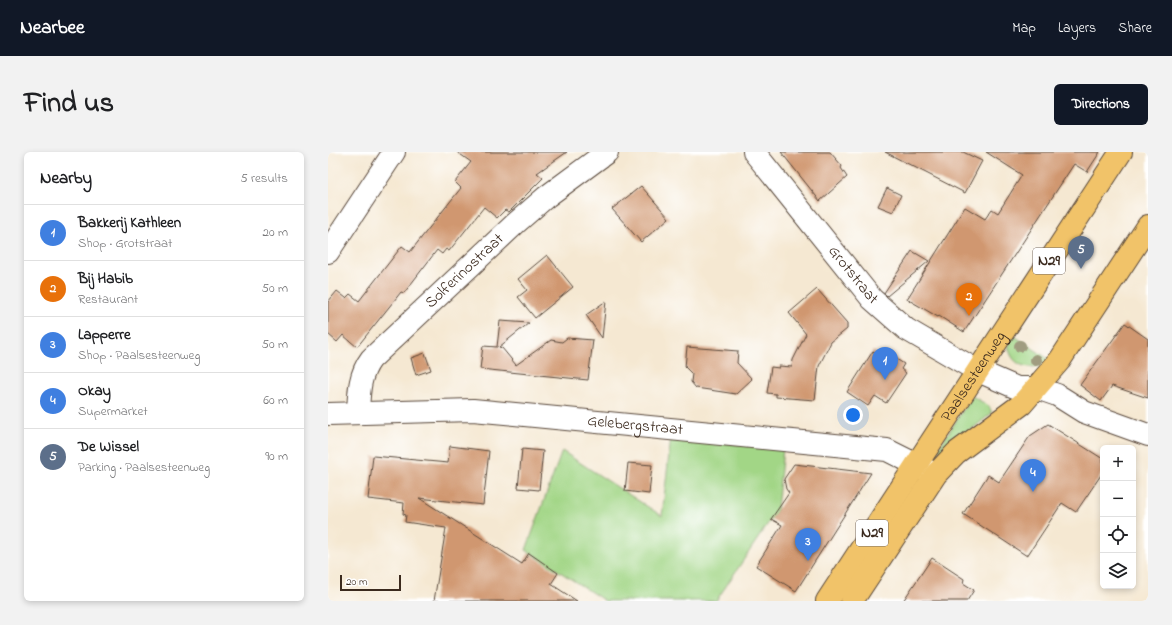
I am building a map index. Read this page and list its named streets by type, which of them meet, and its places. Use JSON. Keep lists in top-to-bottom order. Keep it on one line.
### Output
{"streets":{"main road":["N29","Paalsesteenweg"],"street":["Solferinostraat","Grotstraat","Gelebergstraat"]},"crossings":[["N29","Grotstraat"],["N29","Gelebergstraat"],["Solferinostraat","Gelebergstraat"],["Grotstraat","Paalsesteenweg"],["Paalsesteenweg","Gelebergstraat"]],"scale_bar":"20 m","page":{"header":"Nearbee","nav":["Map","Layers","Share"],"title":"Find us","buttons":"Directions","heading":["Nearby","5 results"],"list":[{"mark":"1","name":"Bakkerij Kathleen","note":"Shop · Grotstraat","value":"20 m"},{"mark":"2","name":"Bij Habib","note":"Restaurant","value":"50 m"},{"mark":"3","name":"Lapperre","note":"Shop · Paalsesteenweg","value":"50 m"},{"mark":"4","name":"Okay","note":"Supermarket","value":"60 m"},{"mark":"5","name":"De Wissel","note":"Parking · Paalsesteenweg","value":"90 m"}],"pins":["5","2","1","4","3"],"map_buttons":["+","−"],"scale":"20 m"}}
